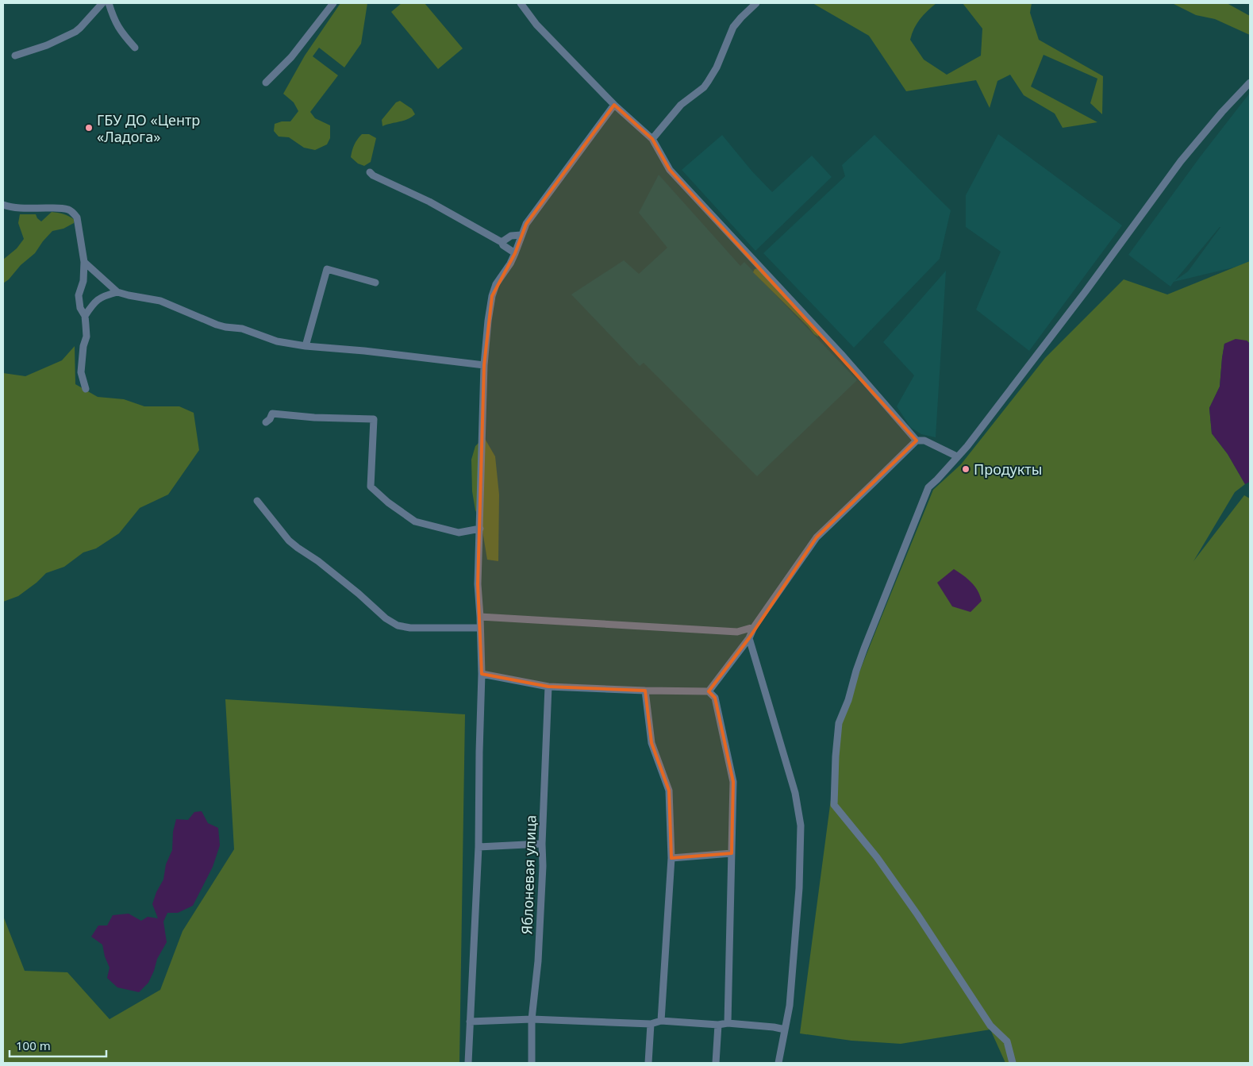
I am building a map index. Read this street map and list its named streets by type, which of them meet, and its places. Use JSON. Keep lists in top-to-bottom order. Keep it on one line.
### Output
{"streets":{"street":["Яблоневая улица"]},"places":["ГБУ ДО «Центр «Ладога»","Продукты"],"scale_bar":"100 m"}
